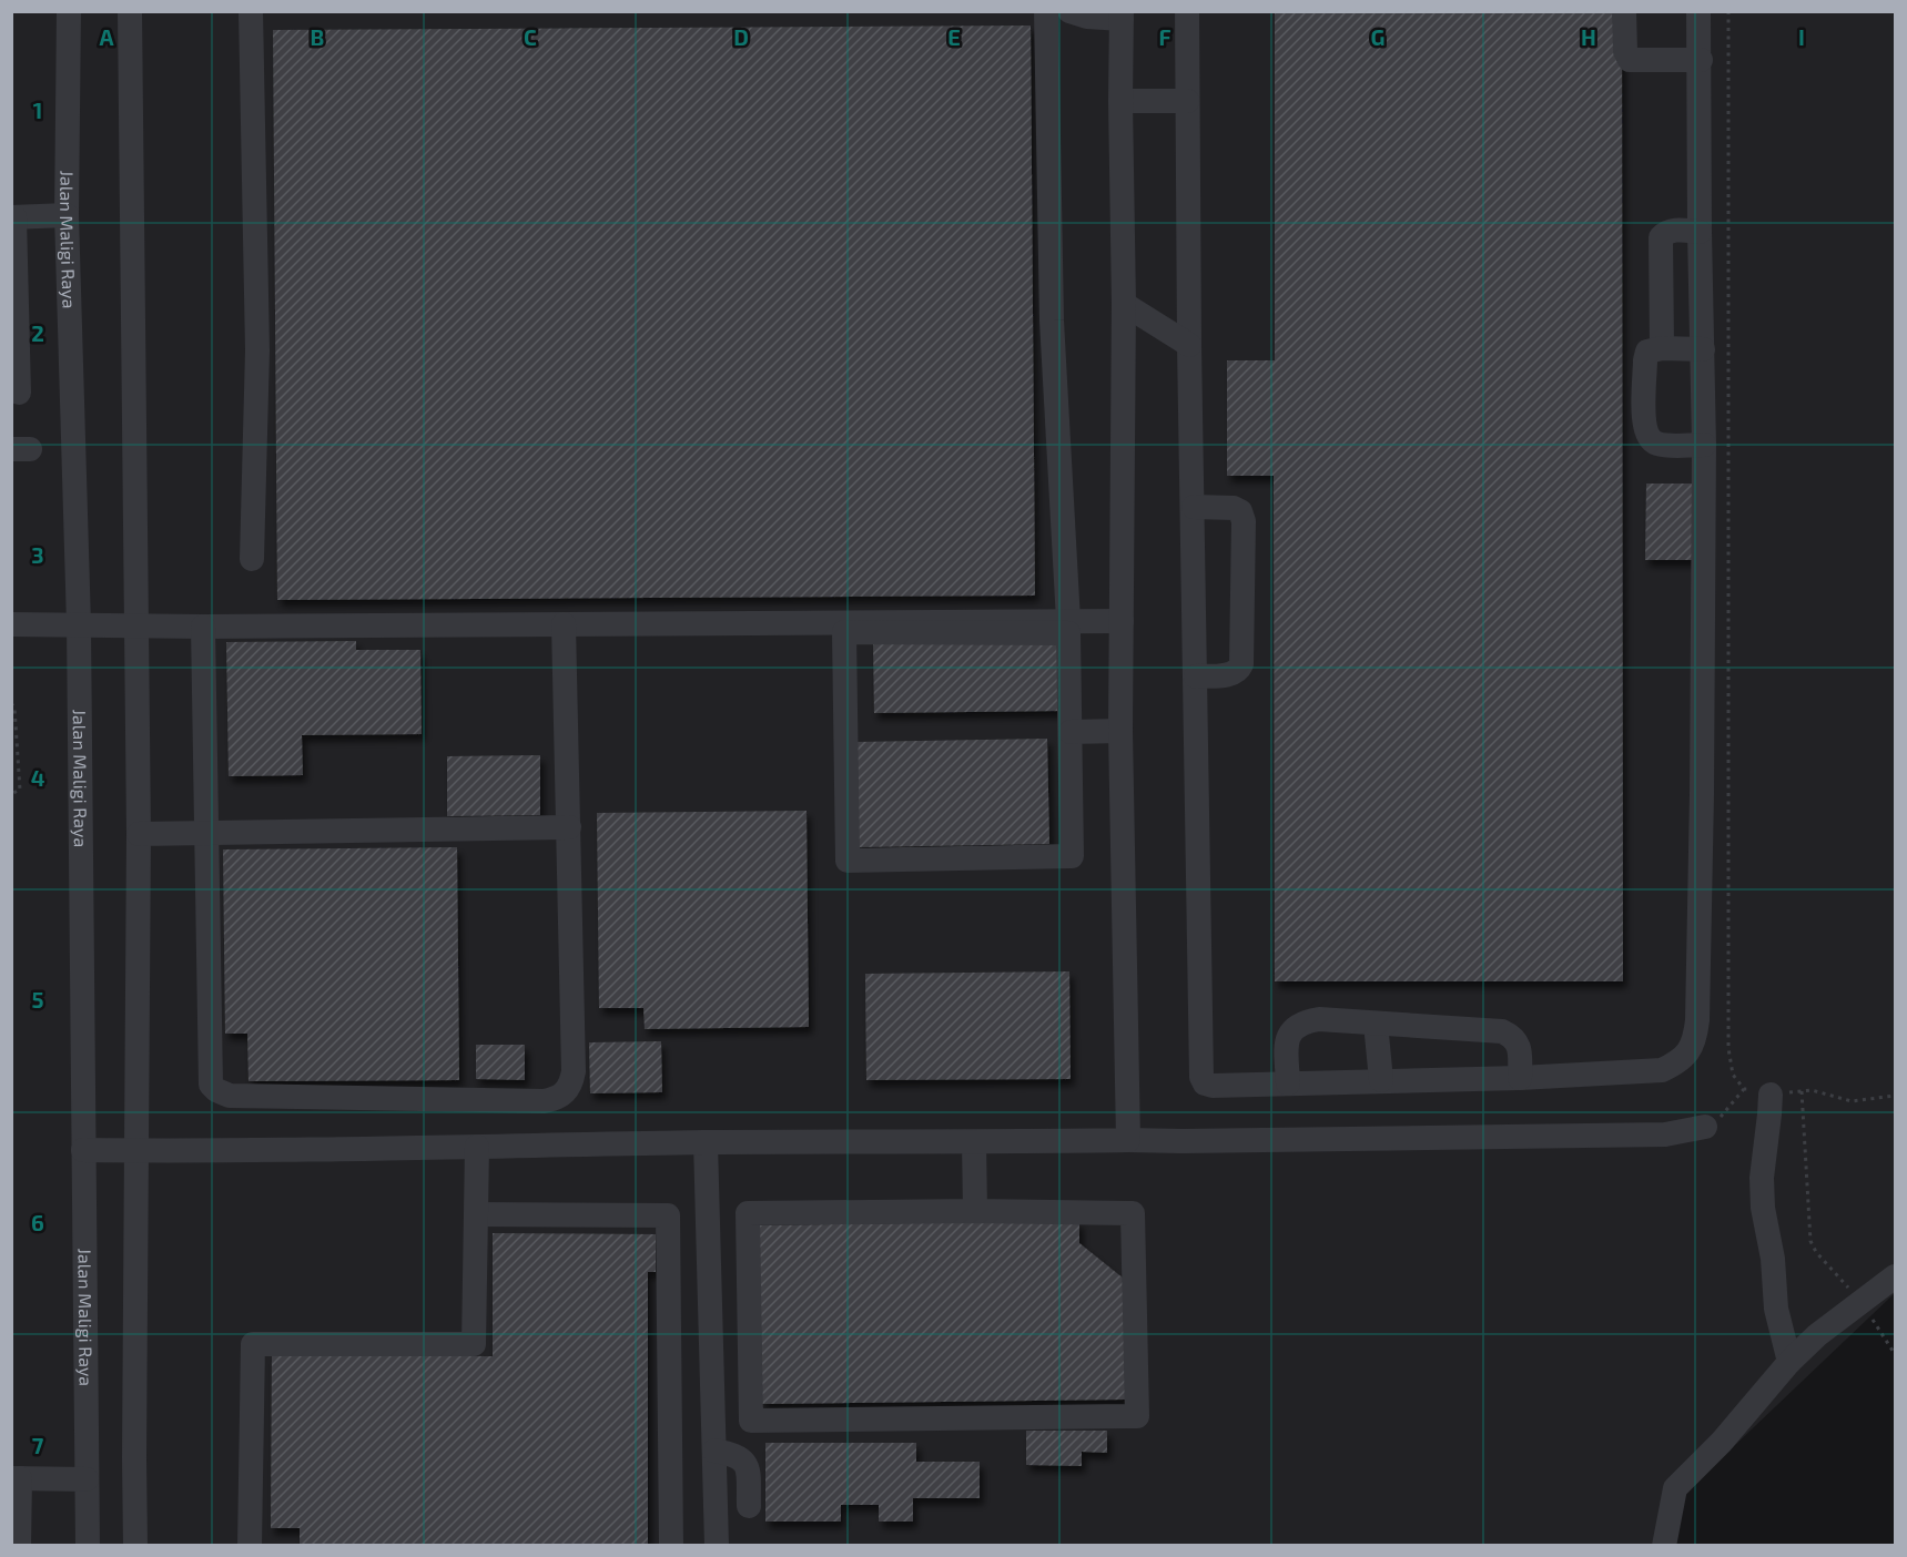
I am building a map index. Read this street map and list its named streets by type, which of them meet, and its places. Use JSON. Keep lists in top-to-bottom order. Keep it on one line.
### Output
{"streets":{"street":["Jalan Maligi Raya"]},"grid":{"columns":["A","B","C","D","E","F","G","H","I"],"rows":["1","2","3","4","5","6","7"]}}
